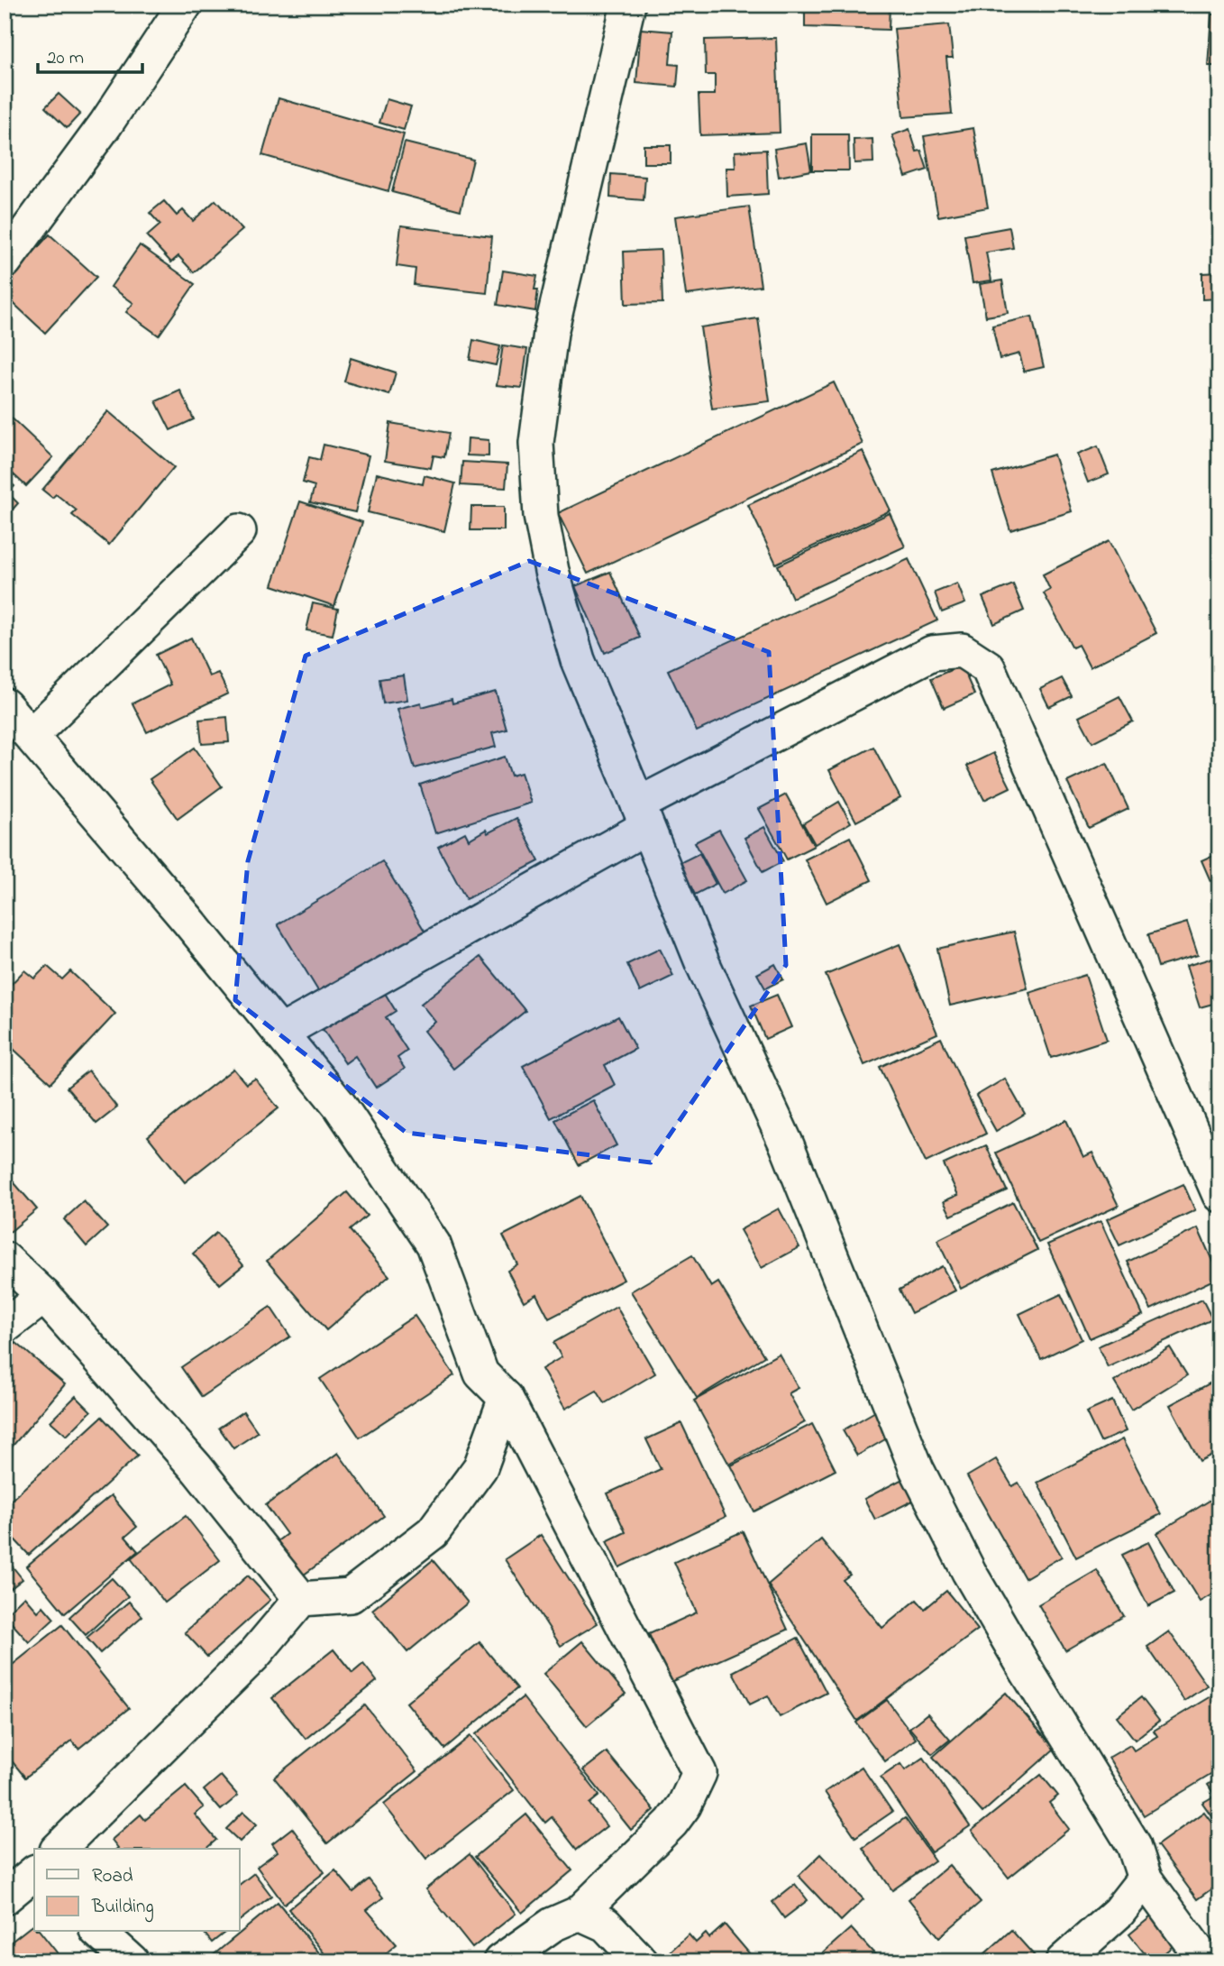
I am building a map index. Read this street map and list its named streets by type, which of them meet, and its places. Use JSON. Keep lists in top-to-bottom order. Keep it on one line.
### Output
{"legend":["Road","Building"],"scale_bar":"20 m"}
